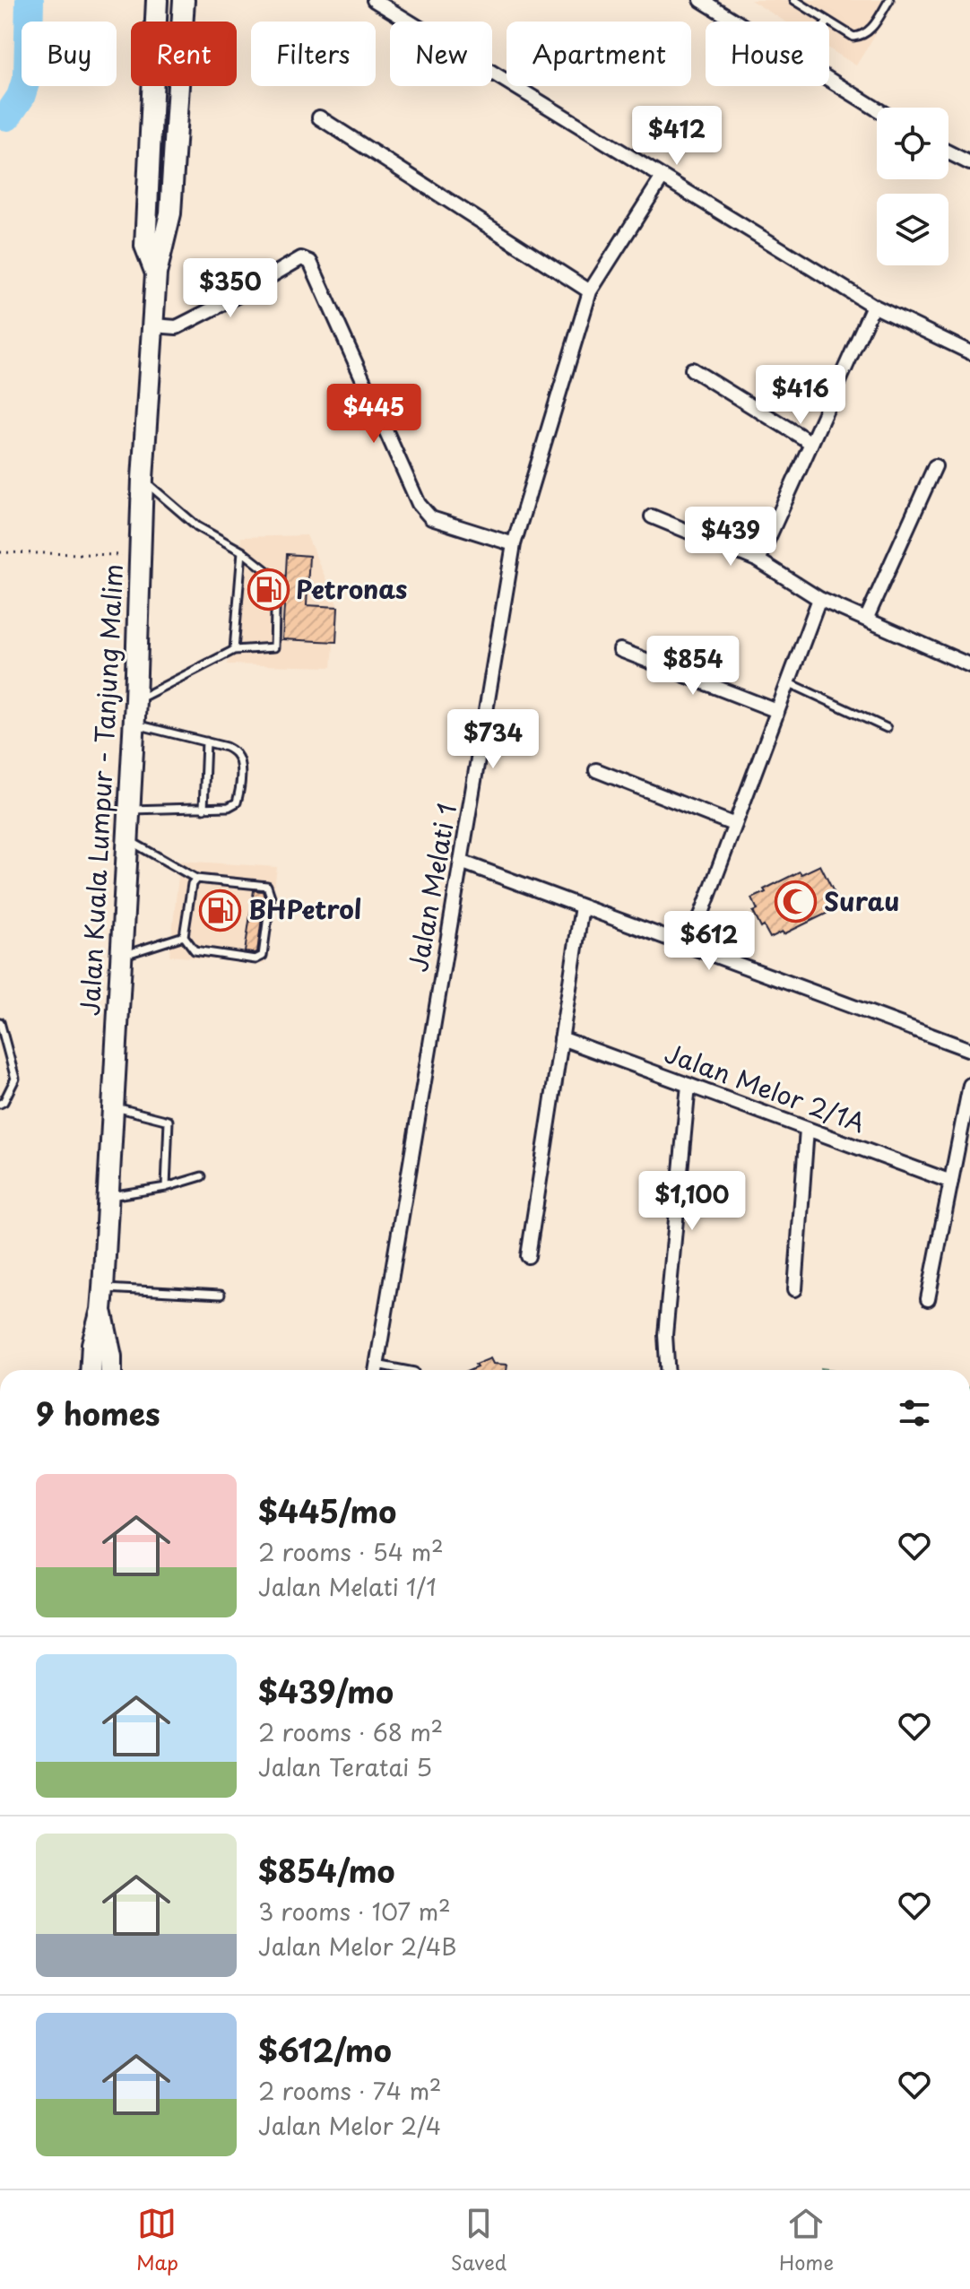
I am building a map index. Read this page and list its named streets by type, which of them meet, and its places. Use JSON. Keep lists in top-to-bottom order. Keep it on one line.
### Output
{"streets":{"main road":["Jalan Kuala Lumpur - Tanjung Malim"],"street":["Jalan Melati 1","Jalan Melor 2/1A"]},"places":{"fuel station":["Petronas","BHPetrol"],"mosque":["Surau"]},"page":{"chip":["Buy","Rent","Filters","New","Apartment","House"],"price":["$412","$350","$416","$445","$439","$854","$734","$612","$1,100"],"heading":"9 homes","list":[{"name":"$445/mo","note":"2 rooms · 54 m² · Jalan Melati 1/1"},{"name":"$439/mo","note":"2 rooms · 68 m² · Jalan Teratai 5"},{"name":"$854/mo","note":"3 rooms · 107 m² · Jalan Melor 2/4B"},{"name":"$612/mo","note":"2 rooms · 74 m² · Jalan Melor 2/4"}],"tabs":["Map","Saved","Home"]}}
